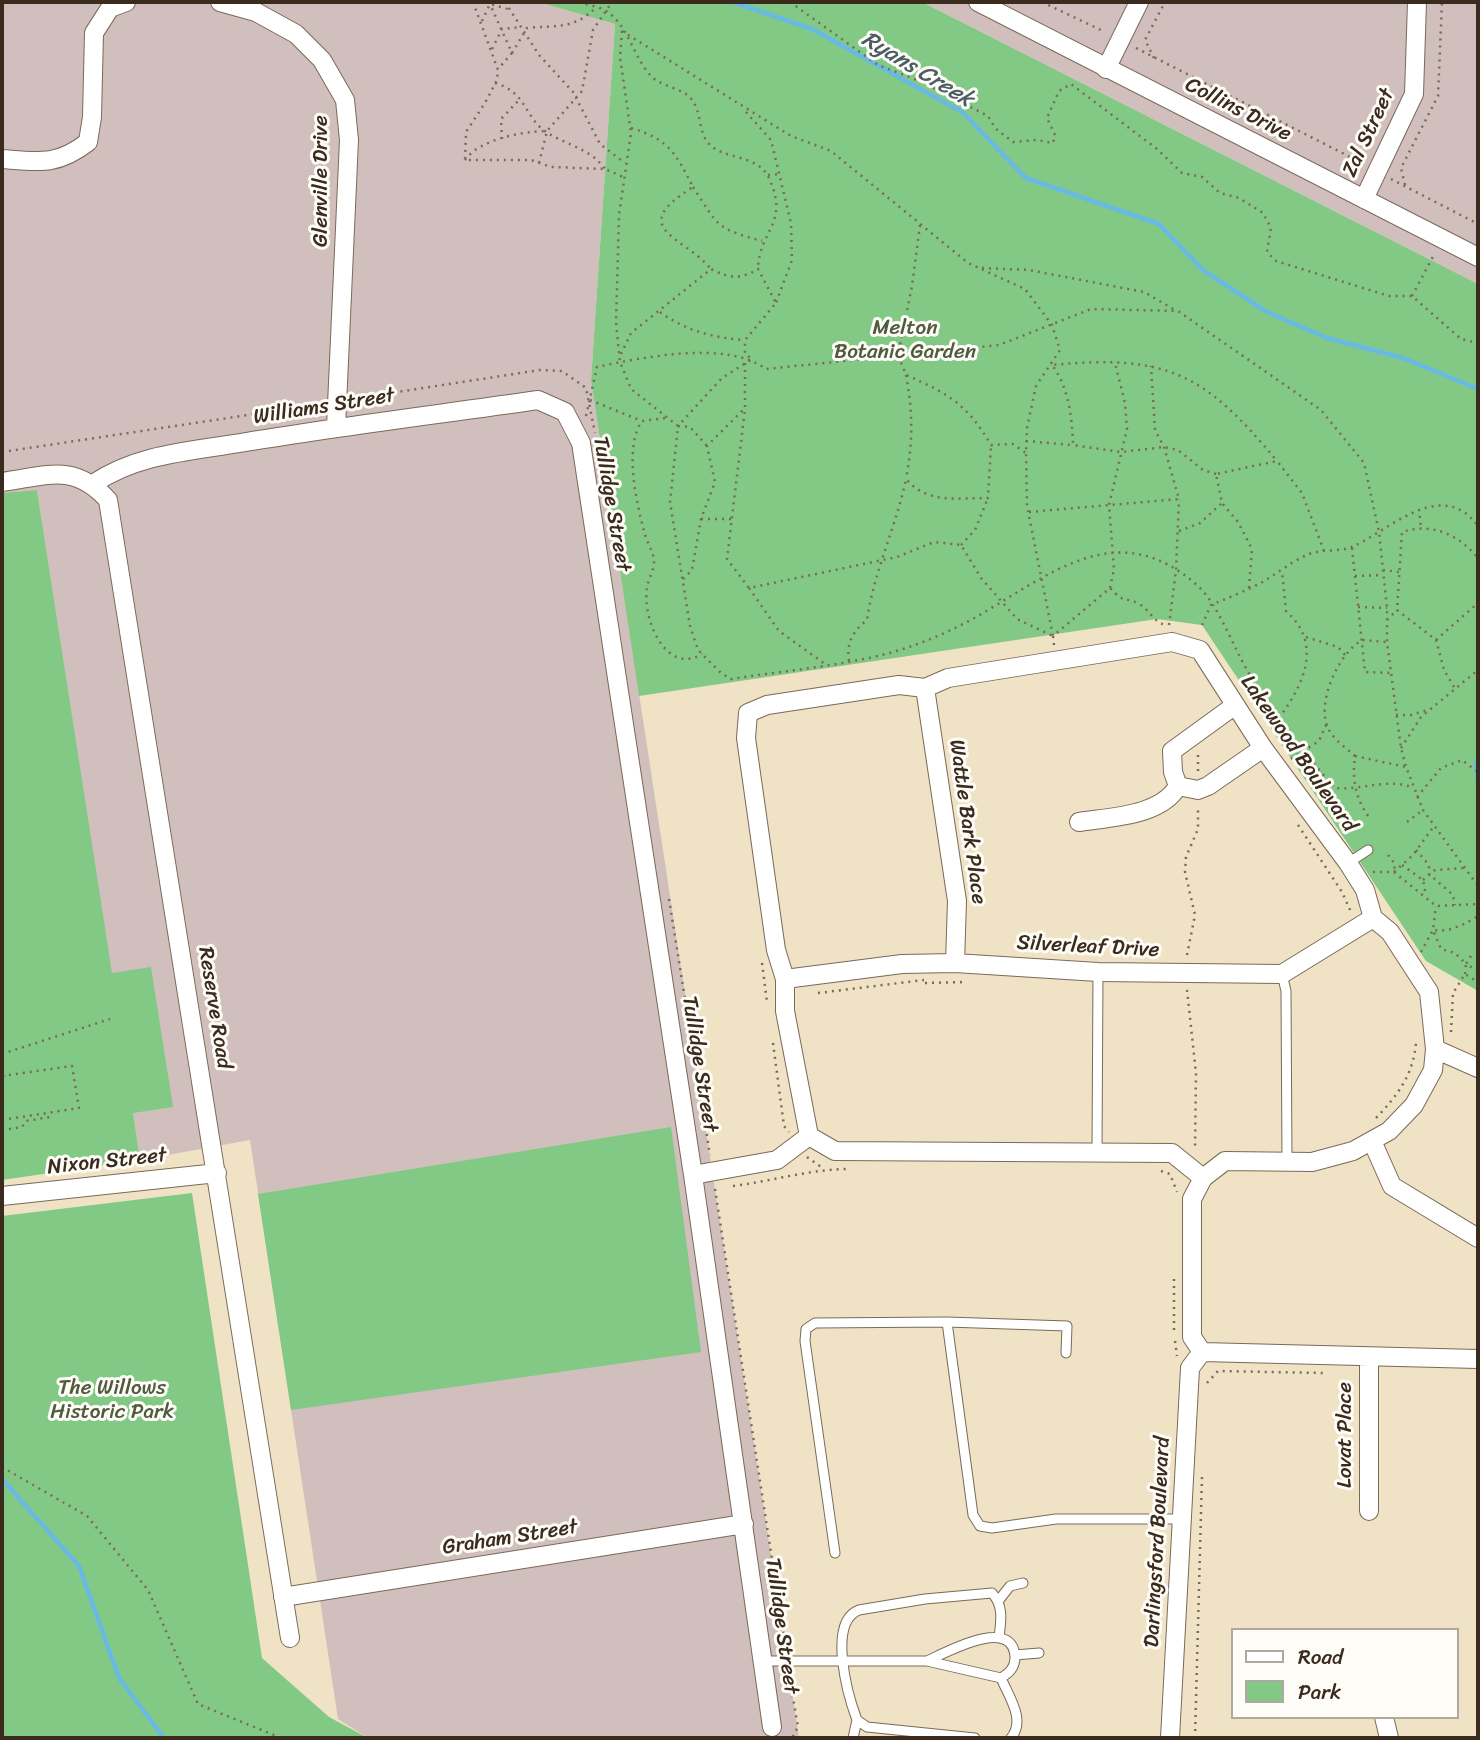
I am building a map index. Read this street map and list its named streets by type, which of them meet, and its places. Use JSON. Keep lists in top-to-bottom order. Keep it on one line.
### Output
{"streets":{"street":["Collins Drive","Zal Street","Glenville Drive","Williams Street","Tullidge Street","Lakewood Boulevard","Wattle Bark Place","Silverleaf Drive","Reserve Road","Nixon Street","Lovat Place","Graham Street","Darlingsford Boulevard"]},"crossings":[["Collins Drive","Zal Street"],["Glenville Drive","Williams Street"],["Williams Street","Tullidge Street"],["Williams Street","Reserve Road"],["Tullidge Street","Graham Street"],["Lakewood Boulevard","Darlingsford Boulevard"],["Wattle Bark Place","Silverleaf Drive"],["Reserve Road","Nixon Street"],["Reserve Road","Graham Street"]],"water":["Ryans Creek"],"parks":["Melton Botanic Garden","The Willows Historic Park"],"legend":["Road","Park"]}
